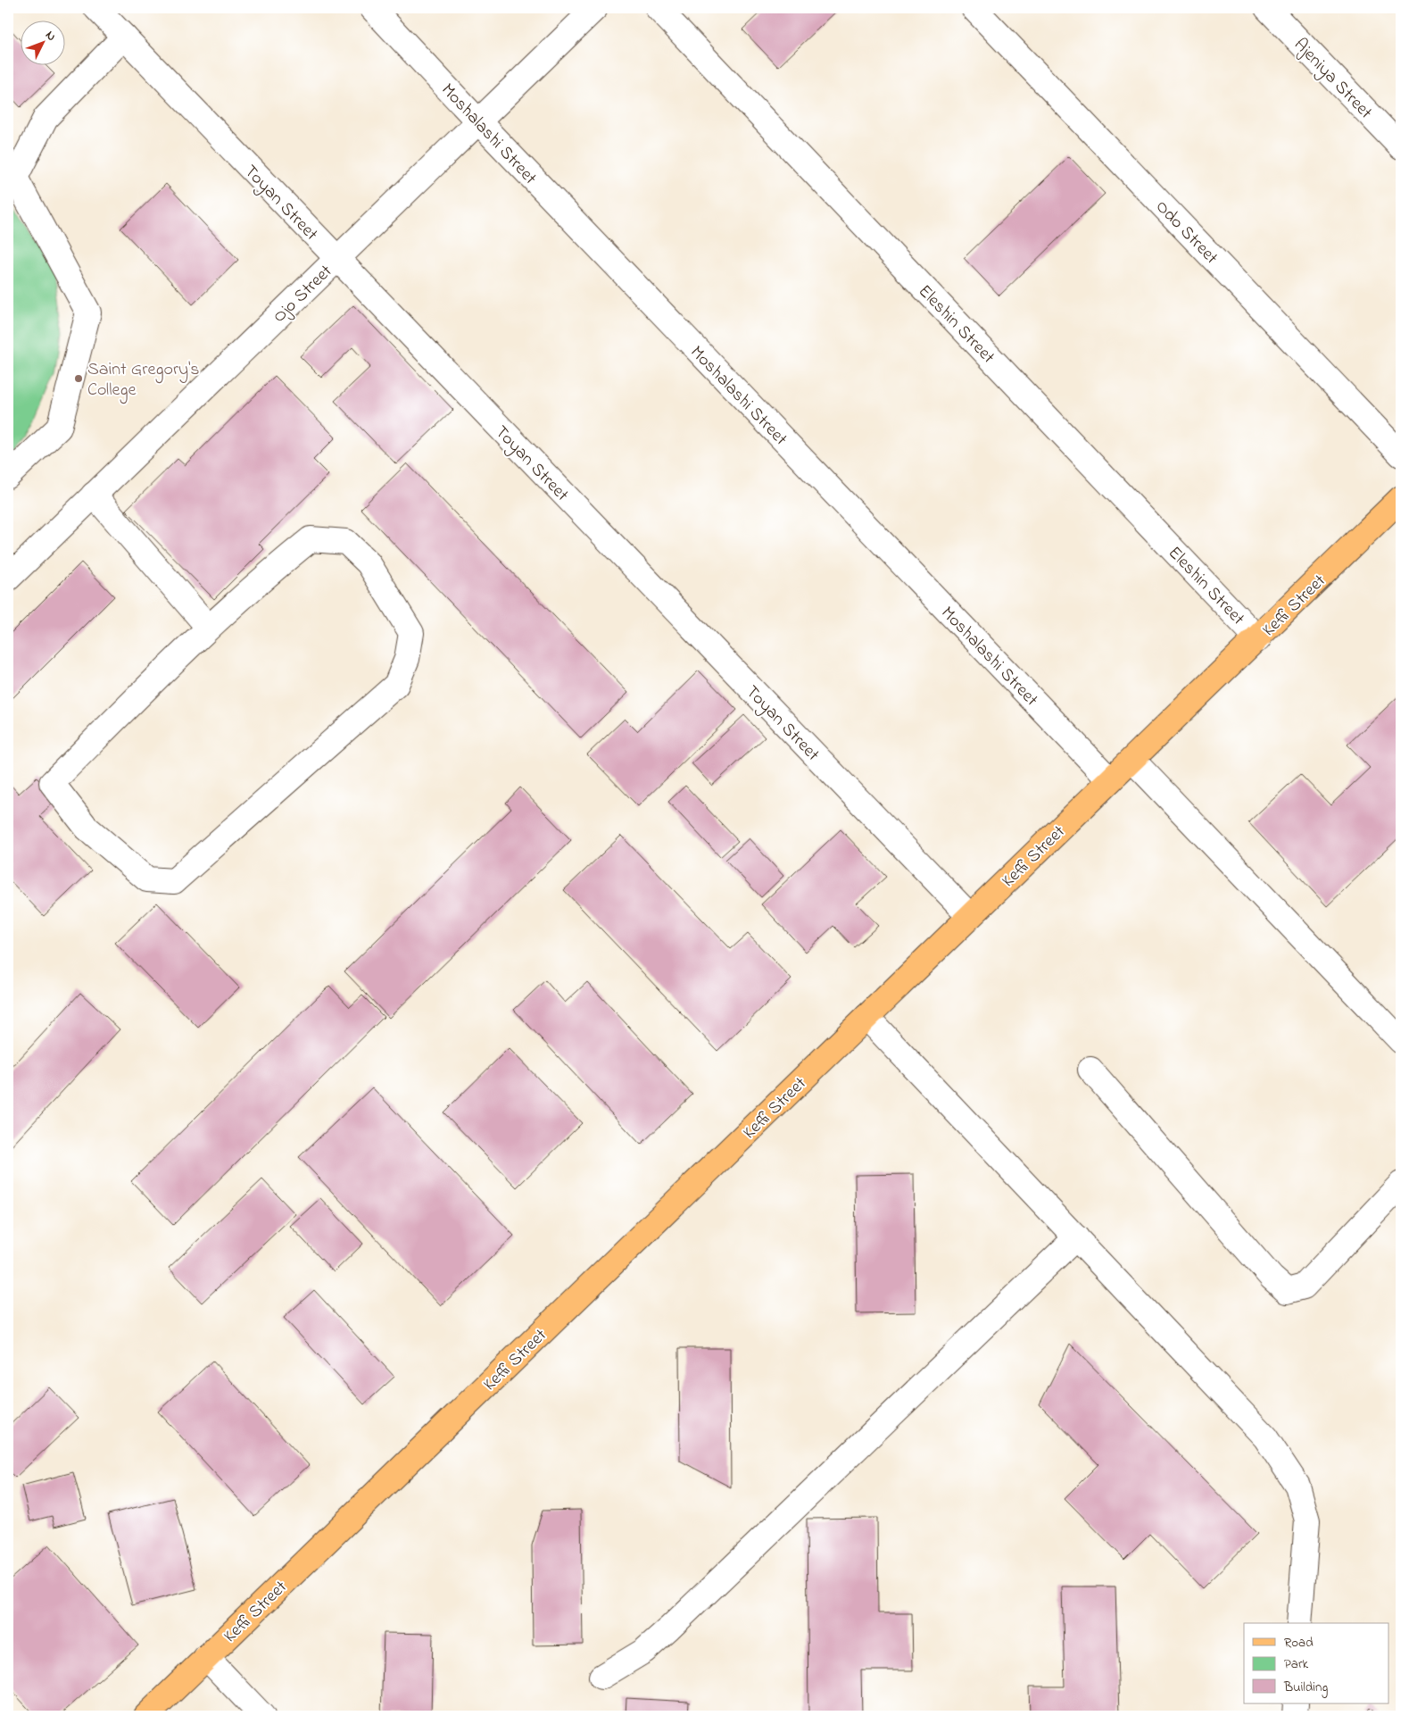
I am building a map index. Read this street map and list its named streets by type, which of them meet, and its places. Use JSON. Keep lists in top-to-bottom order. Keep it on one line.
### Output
{"streets":{"main road":["Keffi Street"],"street":["Ajeniya Street","Moshalashi Street","Toyan Street","Odo Street","Ojo Street","Eleshin Street"]},"crossings":[["Moshalashi Street","Ojo Street"],["Moshalashi Street","Keffi Street"],["Toyan Street","Ojo Street"],["Toyan Street","Keffi Street"],["Eleshin Street","Keffi Street"]],"places":["Saint Gregory's College"],"legend":["Road","Park","Building"],"north":"top right"}
